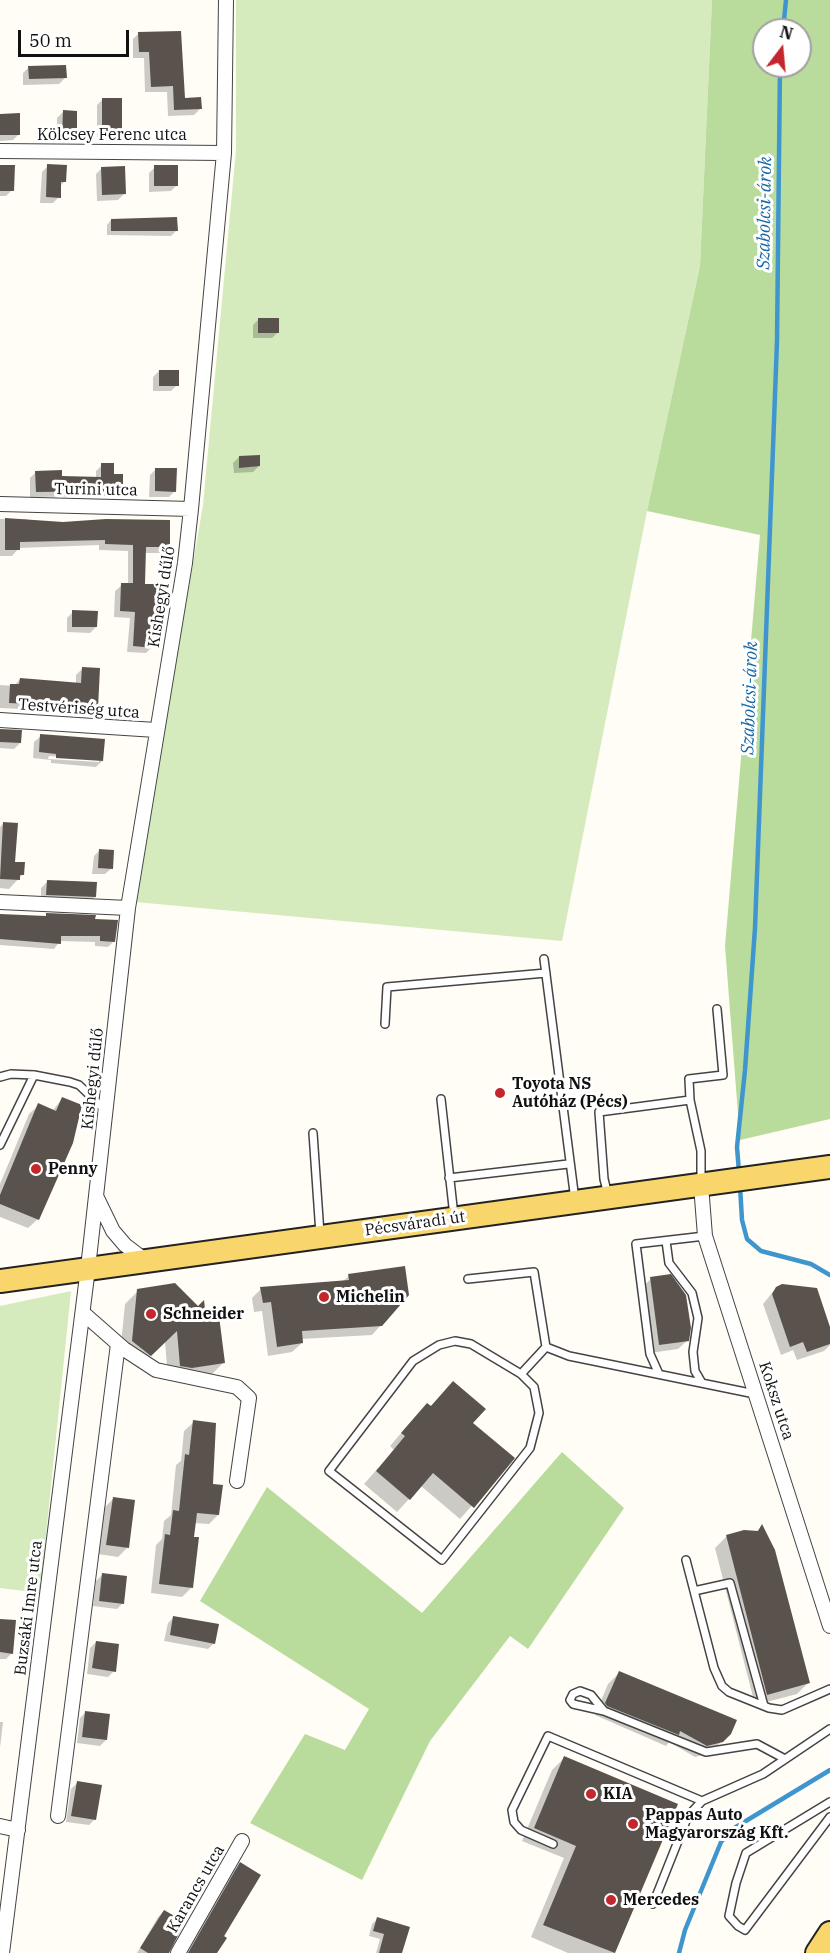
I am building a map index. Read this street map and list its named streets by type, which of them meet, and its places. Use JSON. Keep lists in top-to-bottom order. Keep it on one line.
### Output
{"streets":{"main road":["Pécsváradi út"],"street":["Kölcsey Ferenc utca","Turini utca","Kishegyi dűlő","Testvériség utca","Koksz utca","Buzsáki Imre utca","Karancs utca"]},"crossings":[["Kölcsey Ferenc utca","Kishegyi dűlő"],["Turini utca","Kishegyi dűlő"],["Kishegyi dűlő","Testvériség utca"],["Kishegyi dűlő","Pécsváradi út"],["Kishegyi dűlő","Buzsáki Imre utca"],["Pécsváradi út","Koksz utca"],["Pécsváradi út","Buzsáki Imre utca"]],"water":["Szabolcsi-árok"],"places":["Toyota NS Autóház (Pécs)","Penny","Michelin","Schneider","KIA","Pappas Auto Magyarország Kft.","Mercedes"],"scale_bar":"50 m","north":"top"}
